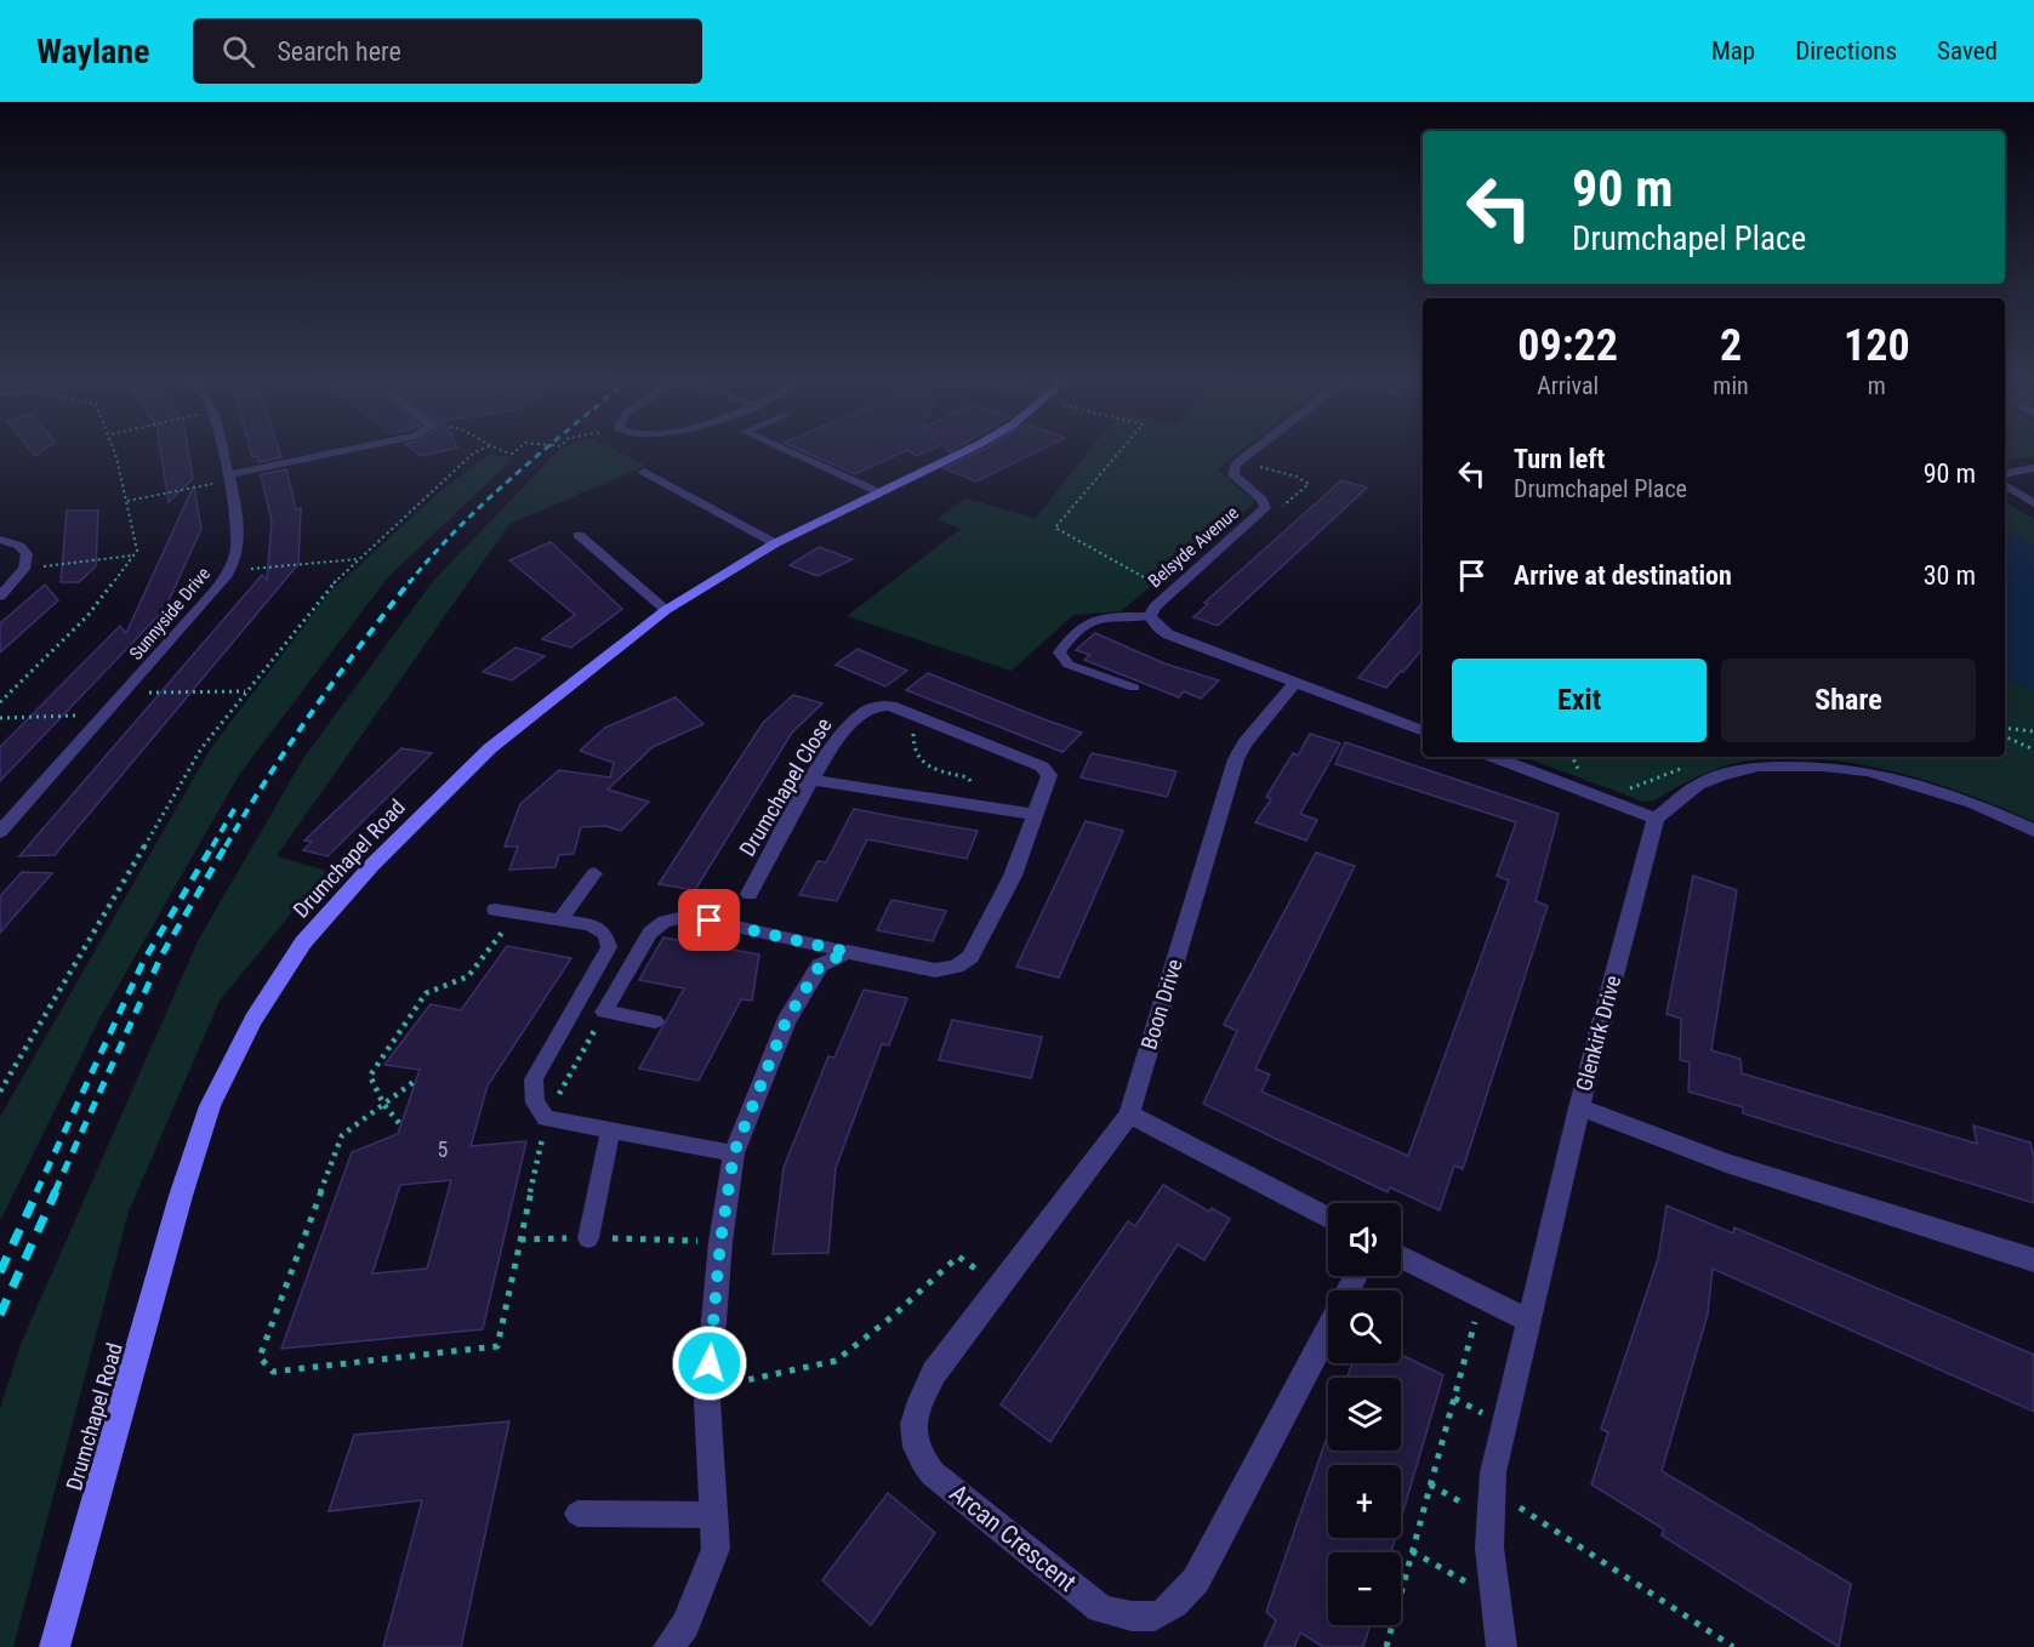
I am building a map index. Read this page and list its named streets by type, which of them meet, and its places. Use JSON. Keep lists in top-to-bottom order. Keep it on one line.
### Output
{"streets":{"street":["Belsyde Avenue","Sunnyside Drive","Drumchapel Close","Drumchapel Road","Boon Drive","Glenkirk Drive","Arcan Crescent"]},"crossings":[["Belsyde Avenue","Boon Drive"],["Boon Drive","Arcan Crescent"]],"house_numbers":["5"],"page":{"header":"Waylane","search":"Search here","nav":["Map","Directions","Saved"],"turn":["90 m","Drumchapel Place"],"eta":["09:22","Arrival","2","min","120","m"],"list":[{"name":"Turn left","note":"Drumchapel Place","value":"90 m"},{"name":"Arrive at destination","value":"30 m"}],"buttons":["Exit","Share"],"map_buttons":["+","−"]}}
